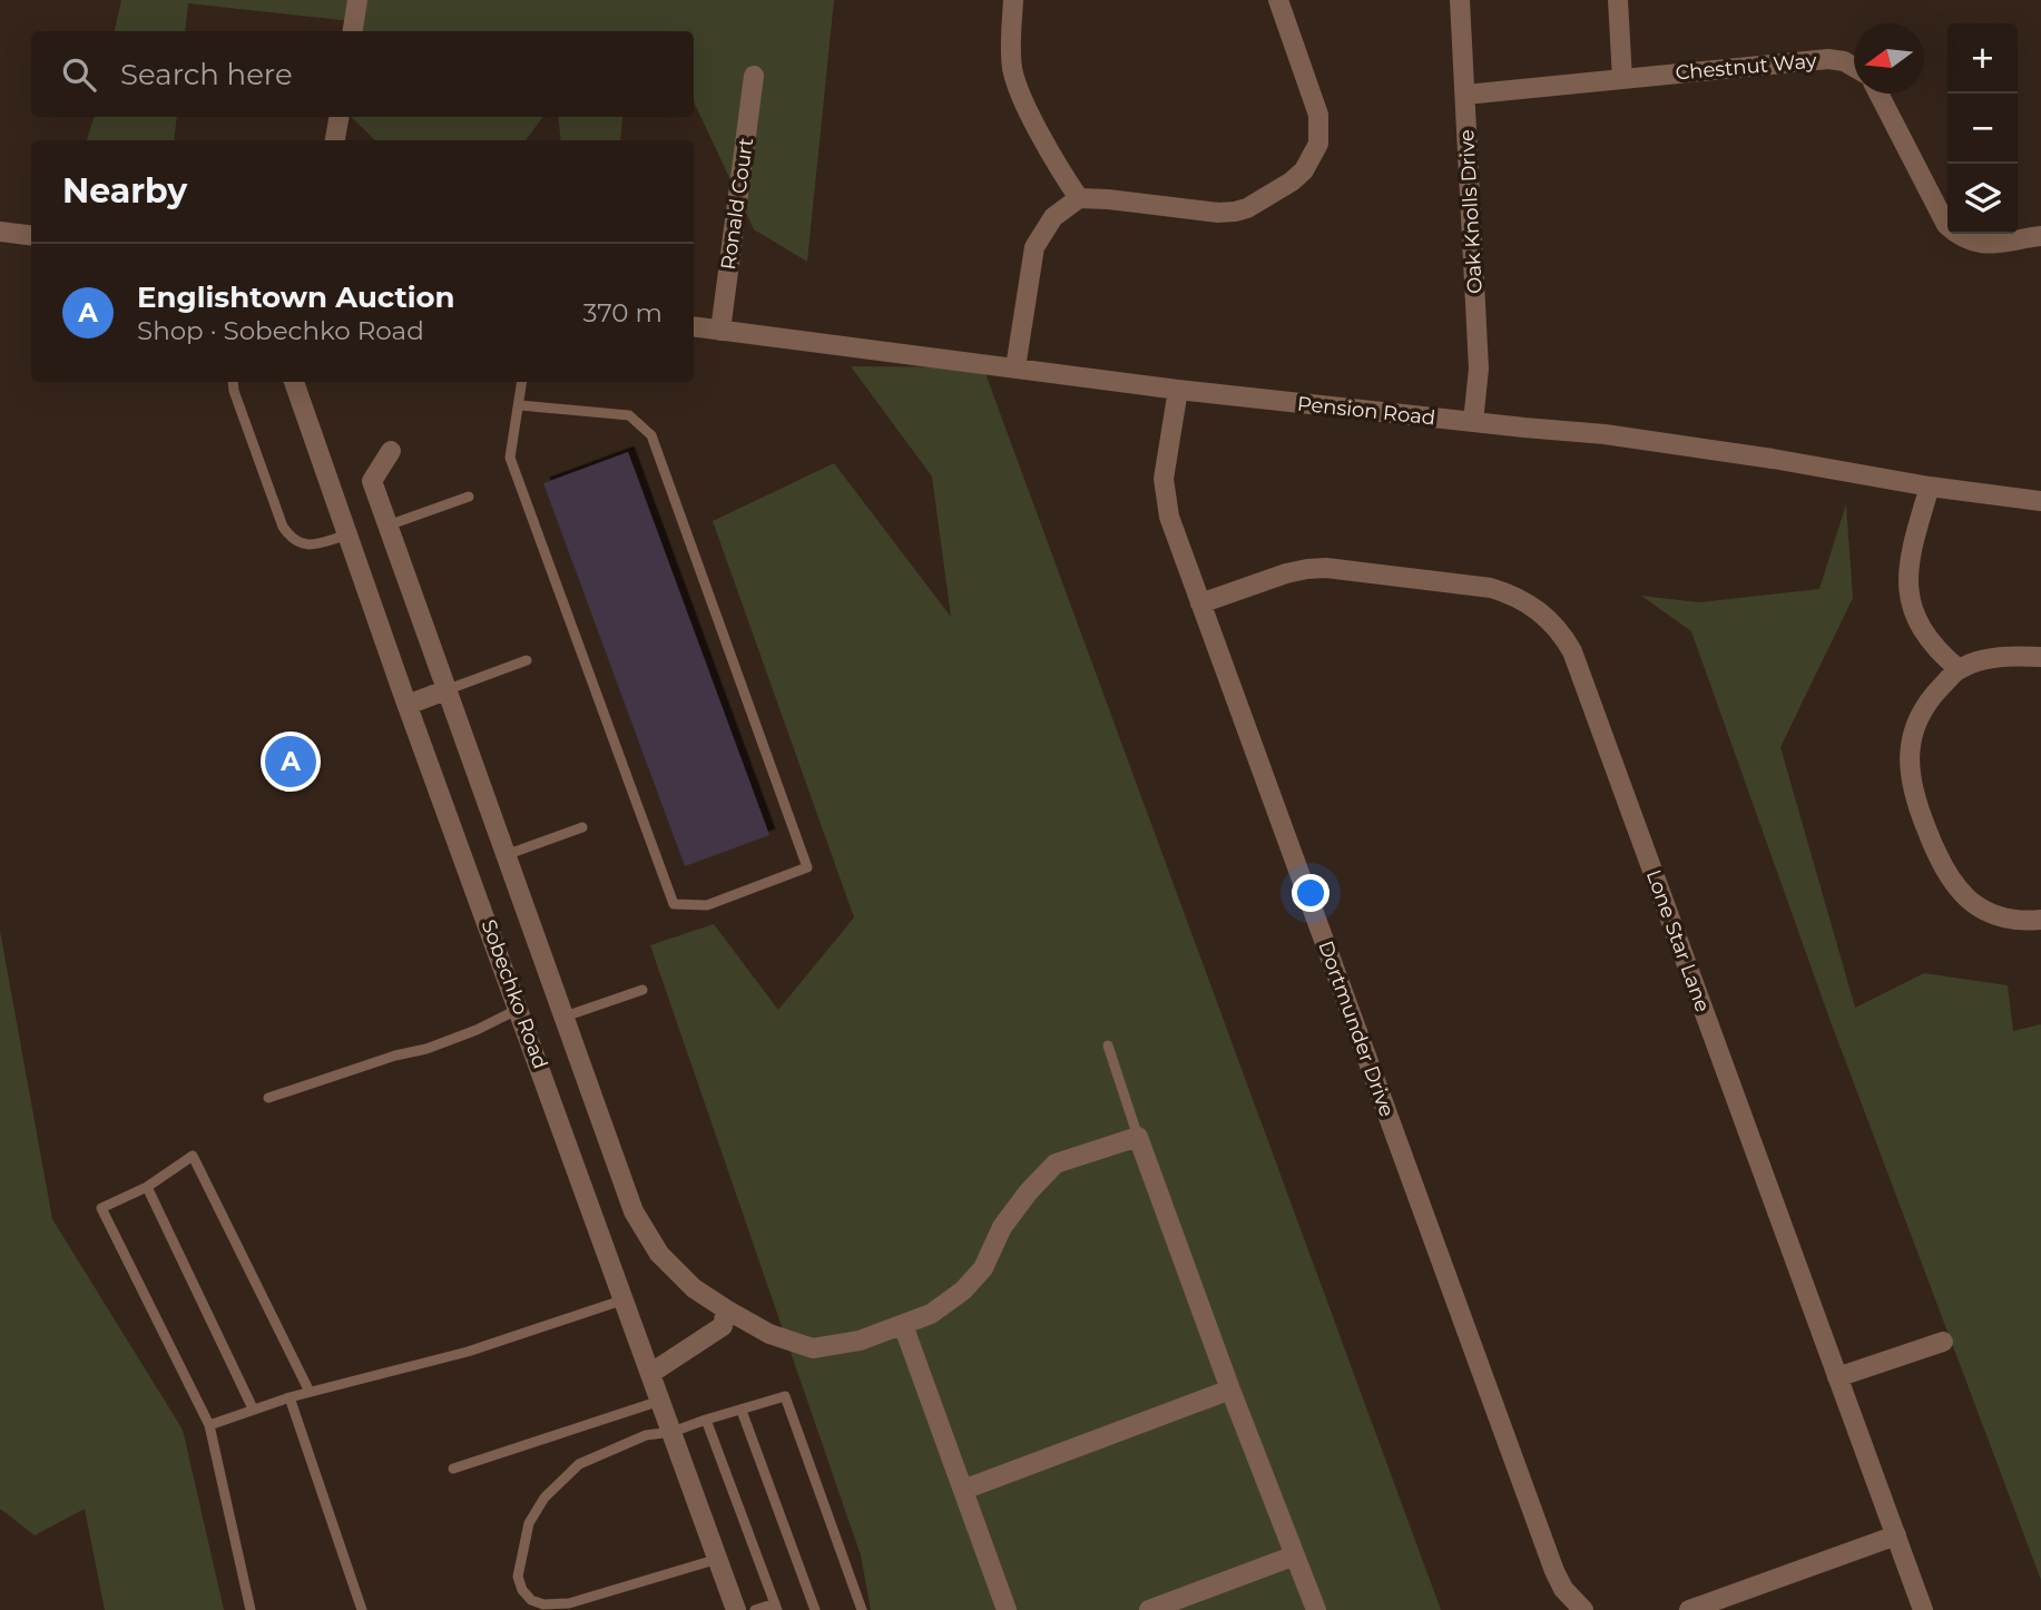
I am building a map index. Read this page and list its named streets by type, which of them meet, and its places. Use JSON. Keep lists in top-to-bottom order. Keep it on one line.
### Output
{"streets":{"street":["Chestnut Way","Ronald Court","Oak Knolls Drive","Pension Road","Lone Star Lane","Sobechko Road","Dortmunder Drive"]},"crossings":[["Chestnut Way","Oak Knolls Drive"],["Ronald Court","Pension Road"],["Oak Knolls Drive","Pension Road"],["Pension Road","Dortmunder Drive"],["Lone Star Lane","Dortmunder Drive"]],"north":"left","page":{"map_buttons":["+","−"],"search":"Search here","heading":"Nearby","list":[{"mark":"A","name":"Englishtown Auction","note":"Shop · Sobechko Road","value":"370 m"}],"pins":"A"}}
